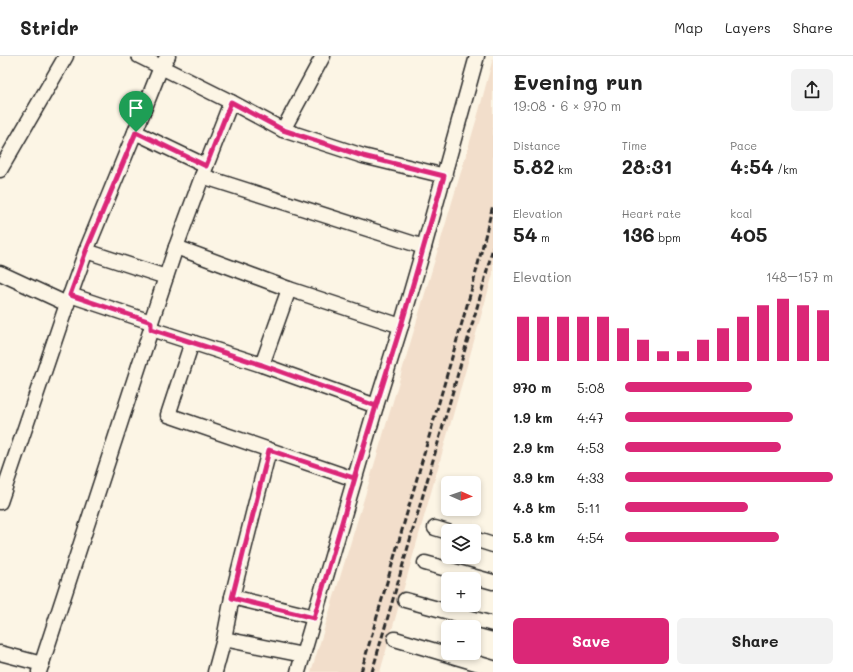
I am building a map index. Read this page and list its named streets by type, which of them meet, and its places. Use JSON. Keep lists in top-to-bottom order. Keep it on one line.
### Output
{"north":"right","page":{"header":"Stridr","nav":["Map","Layers","Share"],"heading":["Evening run","19:08 · 6 × 970 m"],"stats":[["Distance","5.82 km"],["Time","28:31"],["Pace","4:54 /km"],["Elevation","54 m"],["Heart rate","136 bpm"],["kcal","405"]],"chart":["Elevation","148–157 m"],"list":[{"name":"970 m","note":"5:08"},{"name":"1.9 km","note":"4:47"},{"name":"2.9 km","note":"4:53"},{"name":"3.9 km","note":"4:33"},{"name":"4.8 km","note":"5:11"},{"name":"5.8 km","note":"4:54"}],"map_buttons":["+","−"],"buttons":["Save","Share"]}}
